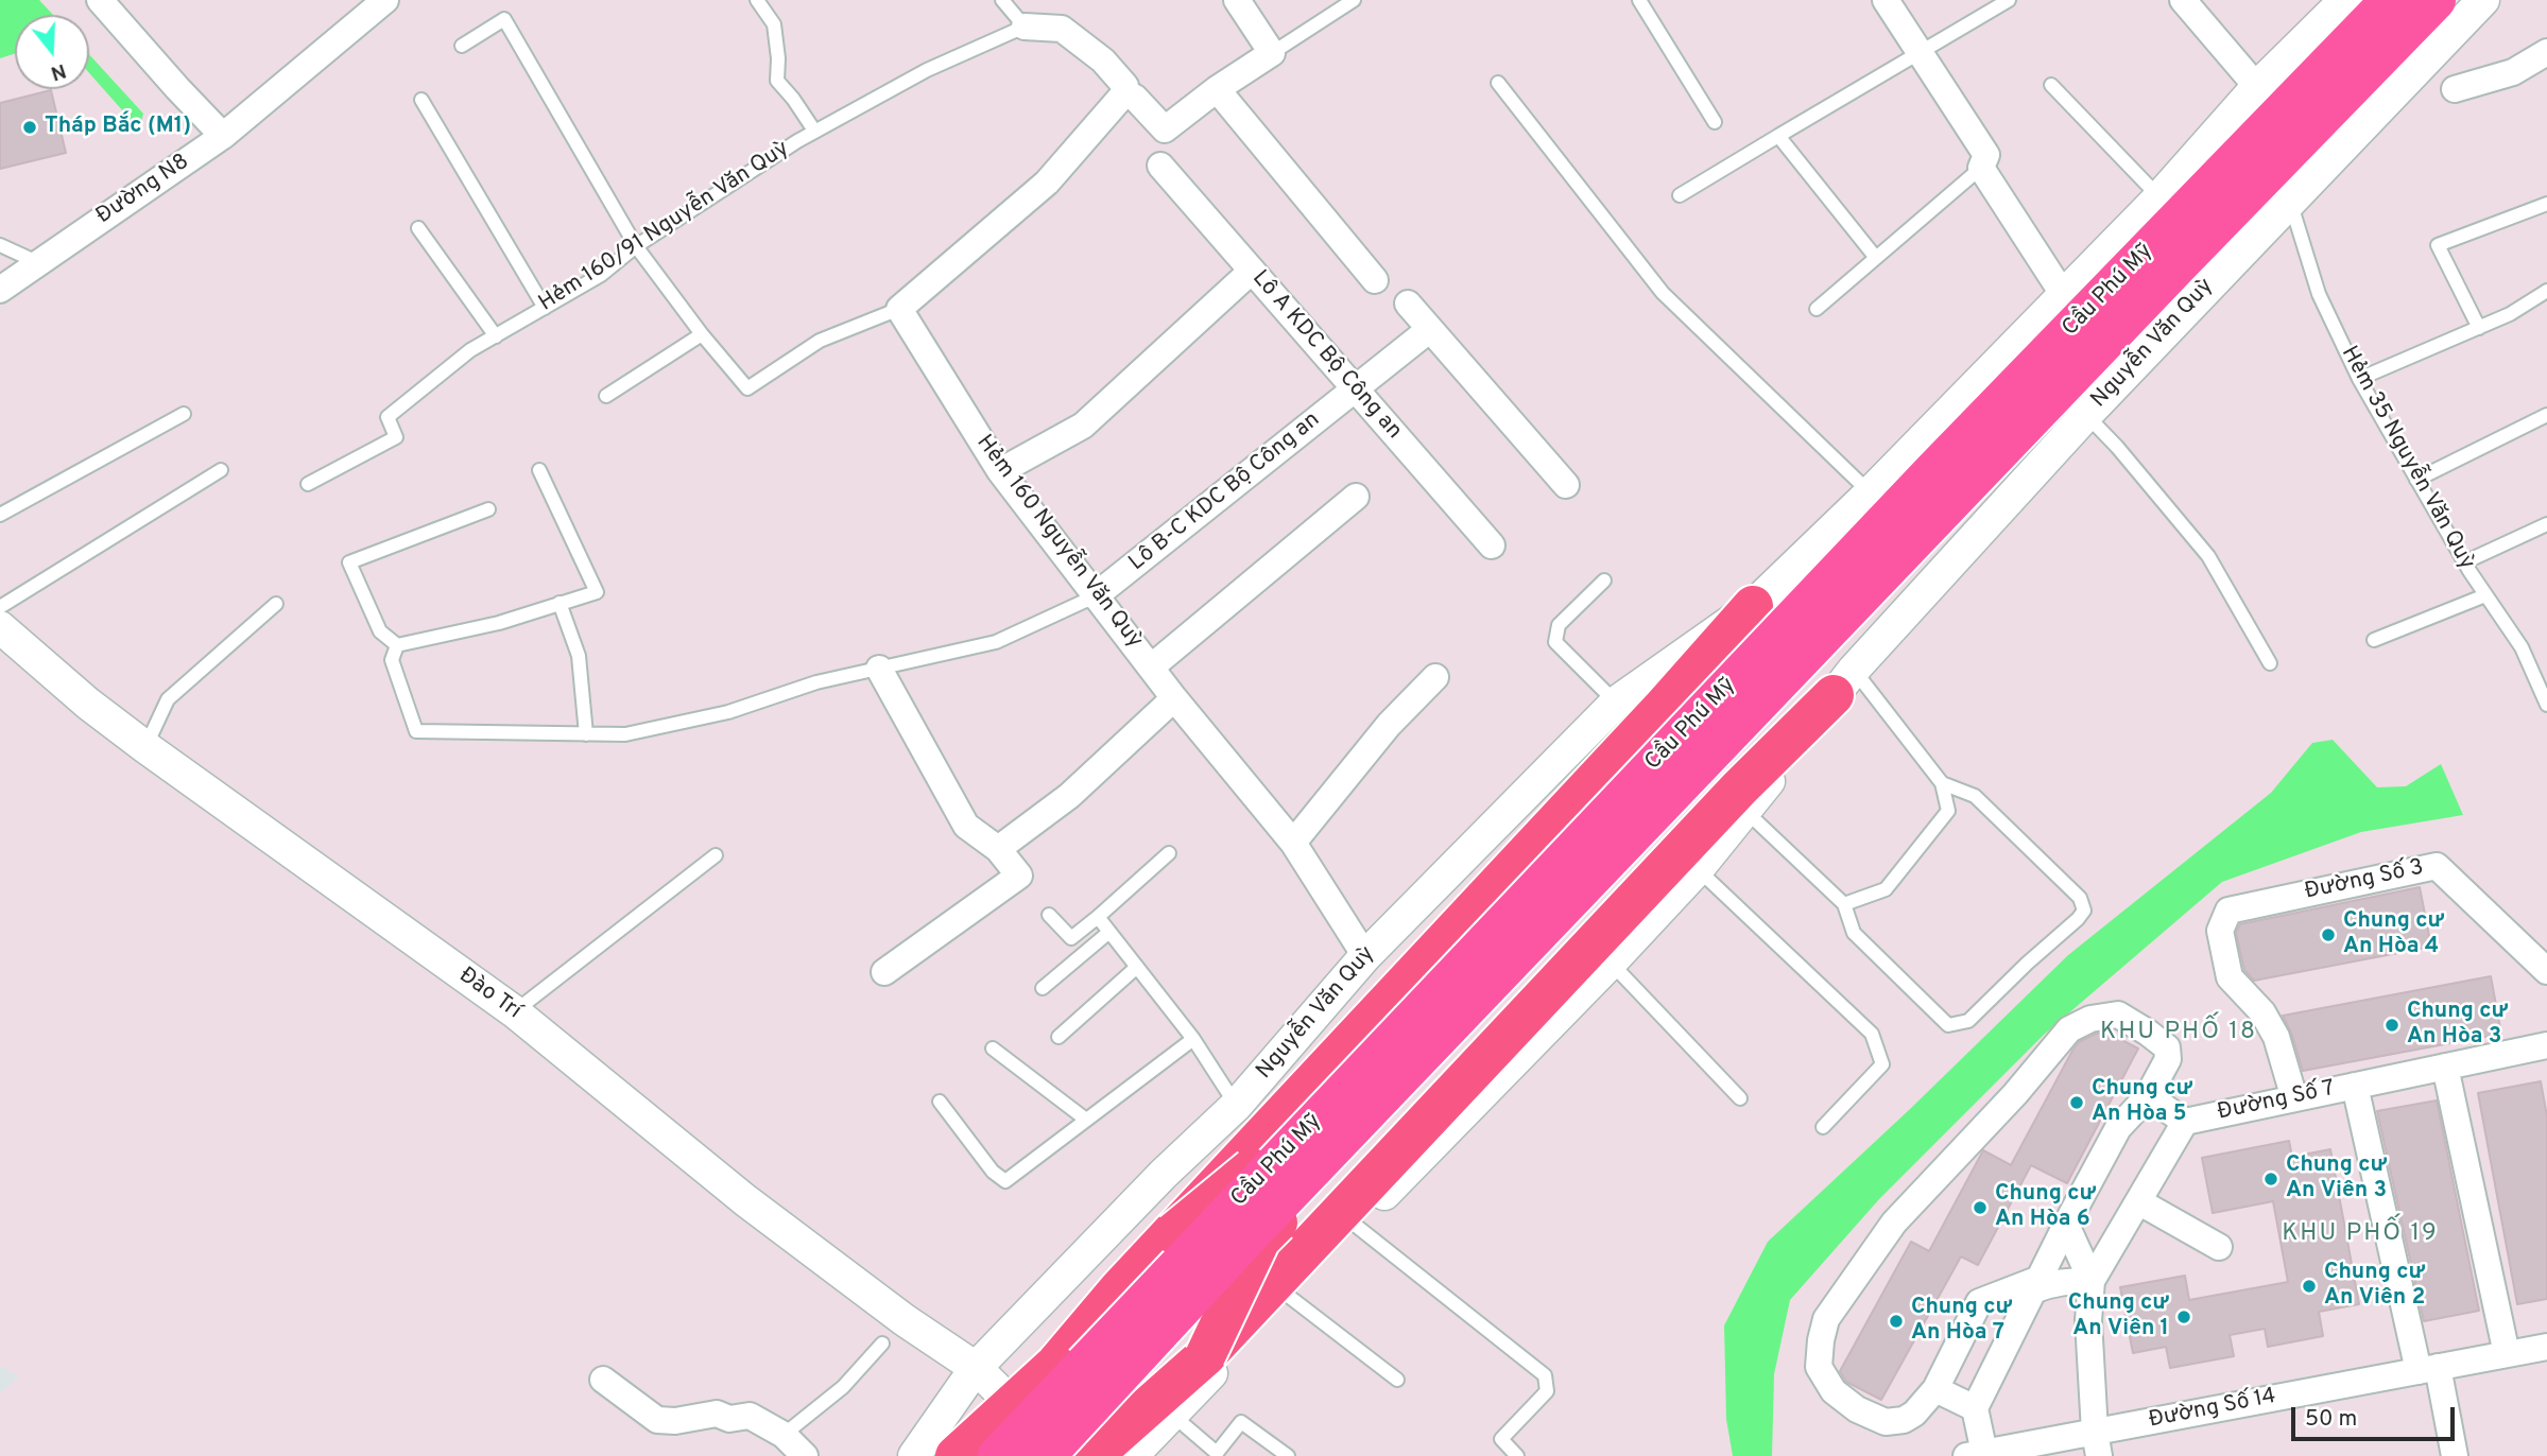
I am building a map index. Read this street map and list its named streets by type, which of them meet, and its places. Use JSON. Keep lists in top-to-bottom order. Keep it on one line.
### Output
{"streets":{"highway":["Cầu Phú Mỹ"],"main road":["Nguyễn Văn Quỳ"],"street":["Đường N8","Lô A KDC Bộ Công an","Lô B-C KDC Bộ Công an","Hẻm 160 Nguyễn Văn Quỳ","Đường Số 3","Đào Trí","Đường Số 7","Đường Số 14"],"lane":["Hẻm 160/91 Nguyễn Văn Quỳ","Hẻm 35 Nguyễn Văn Quỳ"]},"crossings":[["Cầu Phú Mỹ","Nguyễn Văn Quỳ"],["Nguyễn Văn Quỳ","Hẻm 35 Nguyễn Văn Quỳ"],["Nguyễn Văn Quỳ","Hẻm 160 Nguyễn Văn Quỳ"],["Nguyễn Văn Quỳ","Đào Trí"],["Lô A KDC Bộ Công an","Lô B-C KDC Bộ Công an"],["Lô B-C KDC Bộ Công an","Hẻm 160 Nguyễn Văn Quỳ"],["Đường Số 3","Đường Số 7"]],"districts":["KHU PHỐ 18","KHU PHỐ 19"],"places":["Tháp Bắc (M1)","Chung cư An Hòa 4","Chung cư An Hòa 3","Chung cư An Hòa 5","Chung cư An Viên 3","Chung cư An Hòa 6","Chung cư An Viên 2","Chung cư An Viên 1","Chung cư An Hòa 7"],"scale_bar":"50 m","north":"bottom"}
